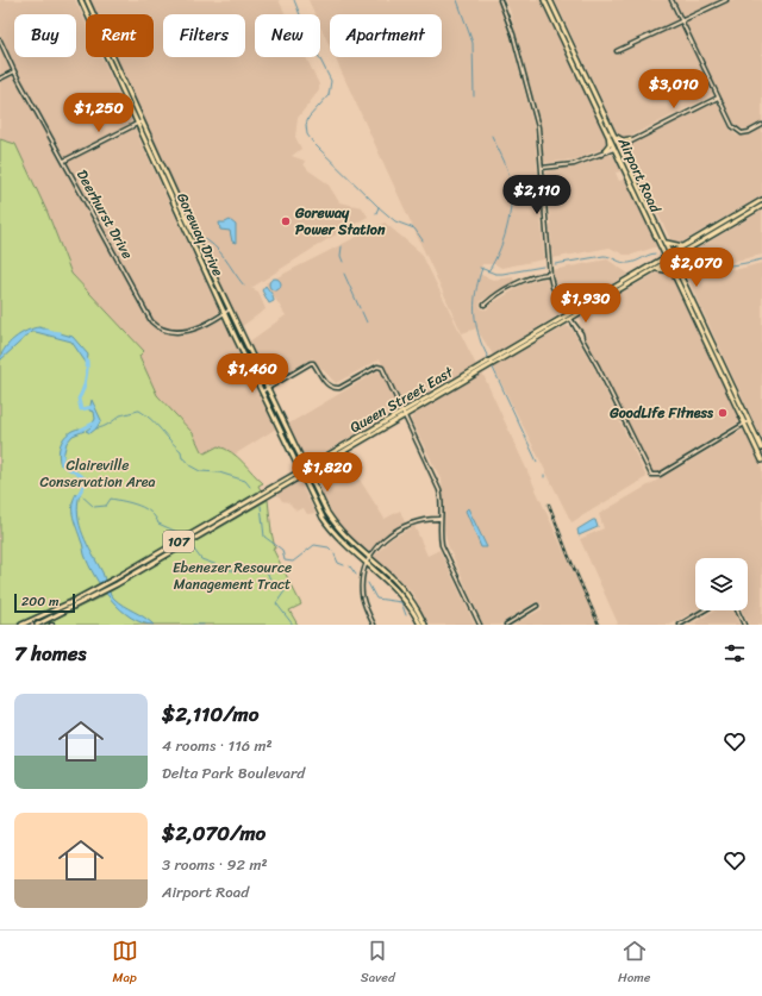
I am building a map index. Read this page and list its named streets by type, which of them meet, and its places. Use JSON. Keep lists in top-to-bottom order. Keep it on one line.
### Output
{"streets":{"main road":["Airport Road","Goreway Drive","Queen Street East","107"],"street":["Deerhurst Drive"]},"crossings":[["Airport Road","Queen Street East"],["Deerhurst Drive","Goreway Drive"],["Goreway Drive","Queen Street East"]],"parks":["Claireville Conservation Area","Ebenezer Resource Management Tract"],"places":["Goreway Power Station","GoodLife Fitness"],"scale_bar":"200 m","page":{"chip":["Buy","Rent","Filters","New","Apartment"],"price":["$3,010","$1,250","$2,110","$2,070","$1,930","$1,460","$1,820"],"scale":"200 m","heading":"7 homes","list":[{"name":"$2,110/mo","note":"4 rooms · 116 m² · Delta Park Boulevard"},{"name":"$2,070/mo","note":"3 rooms · 92 m² · Airport Road"}],"tabs":["Map","Saved","Home"]}}
